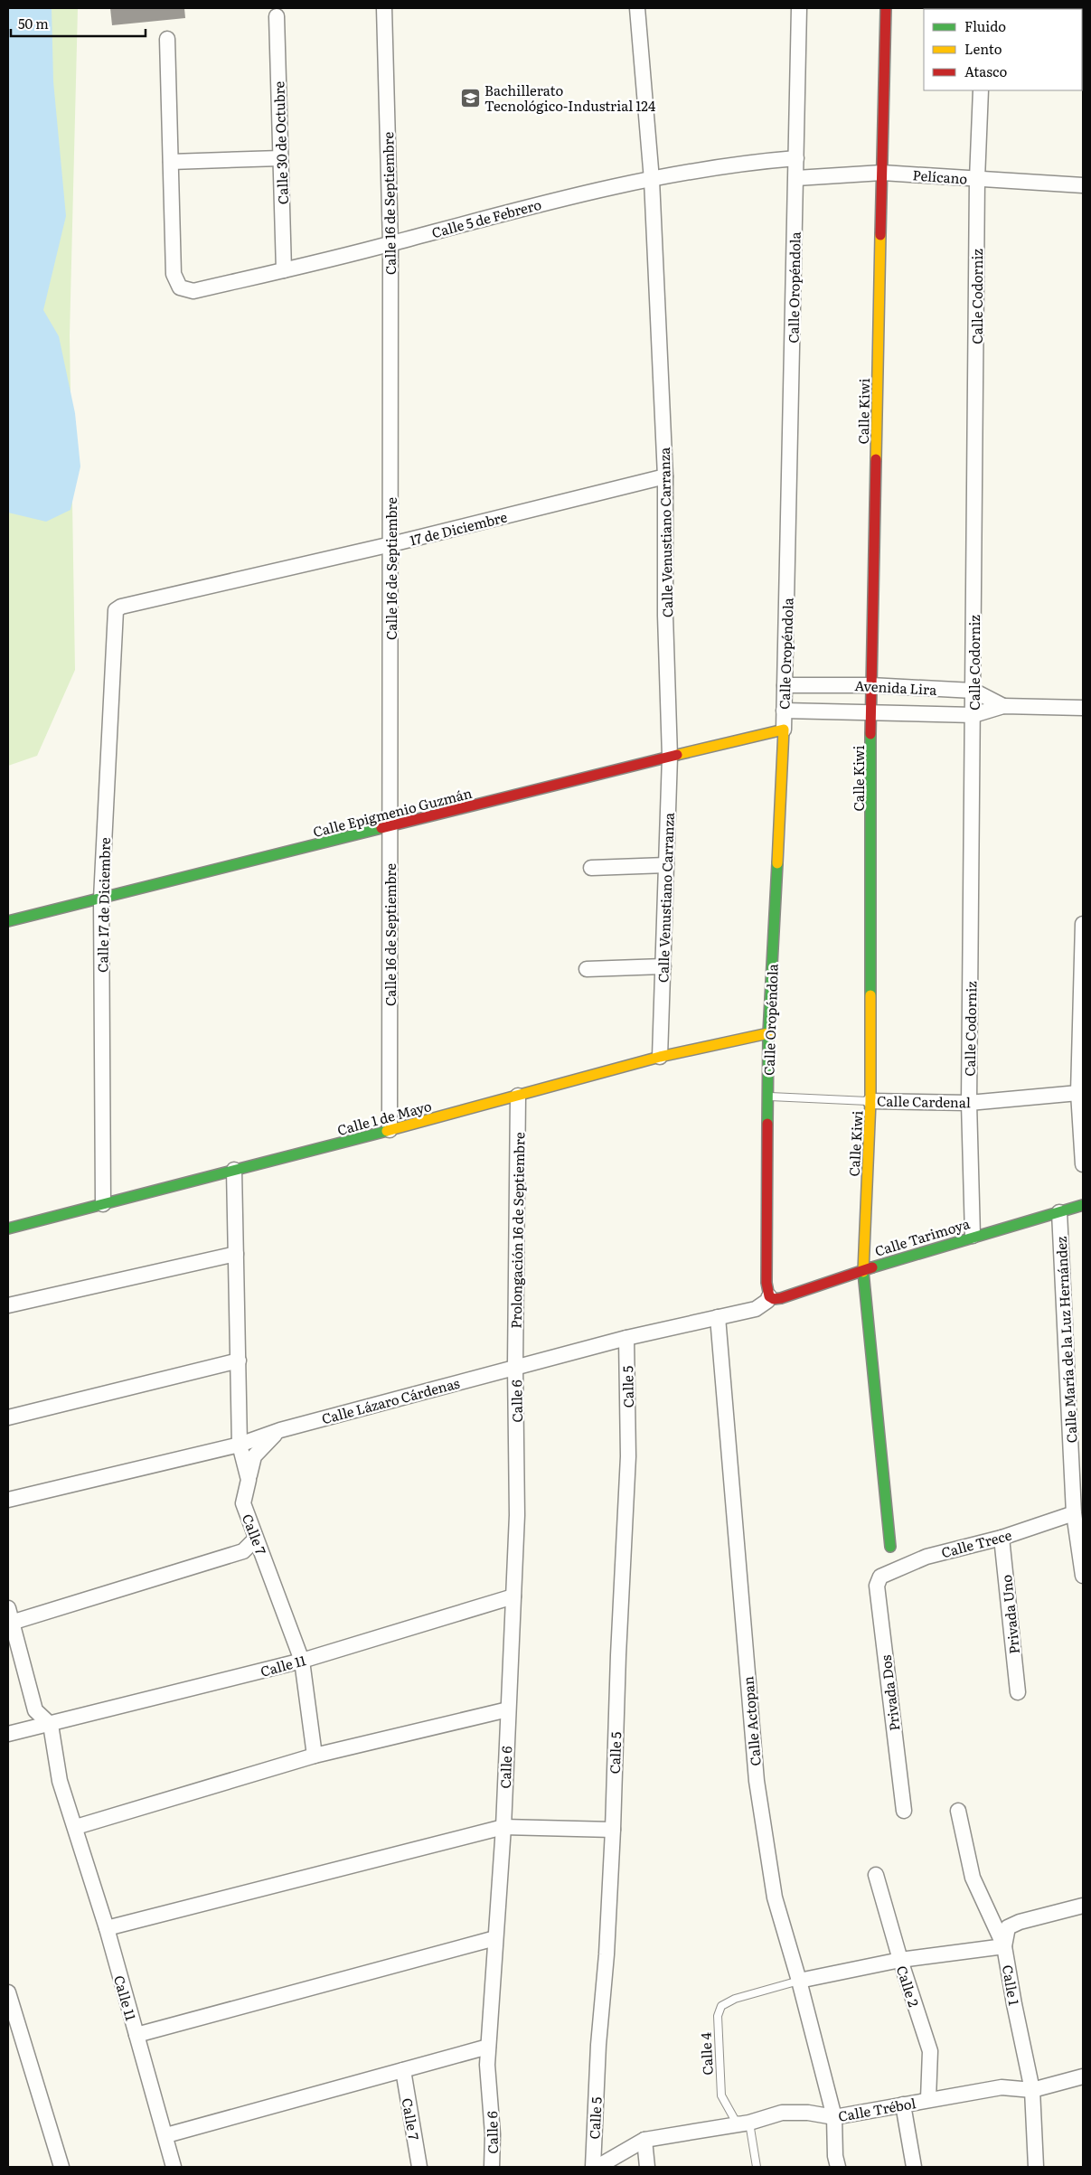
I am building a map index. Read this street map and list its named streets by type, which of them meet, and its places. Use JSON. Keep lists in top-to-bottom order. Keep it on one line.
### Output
{"streets":{"street":["Calle 30 de Octubre","Pelícano","Calle 16 de Septiembre","Calle 5 de Febrero","Calle Oropéndola","Calle Codorniz","Calle Kiwi","17 de Diciembre","Calle Venustiano Carranza","Avenida Lira","Calle Epigmenio Guzmán","Calle 17 de Diciembre","Calle Cardenal","Calle 1 de Mayo","Prolongación 16 de Septiembre","Calle Tarimoya","Calle María de la Luz Hernández","Calle 5","Calle Lázaro Cárdenas","Calle 6","Calle 7","Calle Trece","Privada Uno","Calle 11","Privada Dos","Calle Actopan","Calle 1","Calle 2","Calle Trébol"],"lane":["Calle 4"]},"crossings":[["Calle 30 de Octubre","Calle 5 de Febrero"],["Pelícano","Calle Oropéndola"],["Pelícano","Calle Codorniz"],["Pelícano","Calle Kiwi"],["Calle 16 de Septiembre","Calle 5 de Febrero"],["Calle 16 de Septiembre","17 de Diciembre"],["Calle 16 de Septiembre","Calle Epigmenio Guzmán"],["Calle 16 de Septiembre","Calle 1 de Mayo"],["Calle 5 de Febrero","Calle Oropéndola"],["Calle 5 de Febrero","Calle Venustiano Carranza"],["Calle Oropéndola","Avenida Lira"],["Calle Oropéndola","Calle Epigmenio Guzmán"],["Calle Oropéndola","Calle Cardenal"],["Calle Oropéndola","Calle 1 de Mayo"],["Calle Oropéndola","Calle Tarimoya"],["Calle Oropéndola","Calle Lázaro Cárdenas"],["Calle Codorniz","Avenida Lira"],["Calle Codorniz","Calle Cardenal"],["Calle Codorniz","Calle Tarimoya"],["Calle Kiwi","Avenida Lira"],["Calle Kiwi","Calle Cardenal"],["Calle Kiwi","Calle Tarimoya"],["17 de Diciembre","Calle Venustiano Carranza"],["17 de Diciembre","Calle 17 de Diciembre"],["Calle Venustiano Carranza","Calle Epigmenio Guzmán"],["Calle Venustiano Carranza","Calle 1 de Mayo"],["Calle Epigmenio Guzmán","Calle 17 de Diciembre"],["Calle 17 de Diciembre","Calle 1 de Mayo"],["Calle 1 de Mayo","Prolongación 16 de Septiembre"],["Calle 1 de Mayo","Calle 7"],["Prolongación 16 de Septiembre","Calle Lázaro Cárdenas"],["Prolongación 16 de Septiembre","Calle 6"],["Calle Tarimoya","Calle María de la Luz Hernández"],["Calle Tarimoya","Calle Lázaro Cárdenas"],["Calle María de la Luz Hernández","Calle Trece"],["Calle 5","Calle Lázaro Cárdenas"],["Calle Lázaro Cárdenas","Calle 6"],["Calle Lázaro Cárdenas","Calle 7"],["Calle Lázaro Cárdenas","Calle Actopan"],["Calle 6","Calle 11"],["Calle 7","Calle 11"],["Calle Trece","Privada Uno"],["Calle Trece","Privada Dos"],["Calle Actopan","Calle 4"],["Calle Actopan","Calle Trébol"],["Calle 1","Calle Trébol"],["Calle 2","Calle Trébol"],["Calle 4","Calle Trébol"]],"places":{"school or university":["Bachillerato Tecnológico-Industrial 124"]},"legend":["Fluido","Lento","Atasco"],"scale_bar":"50 m"}
